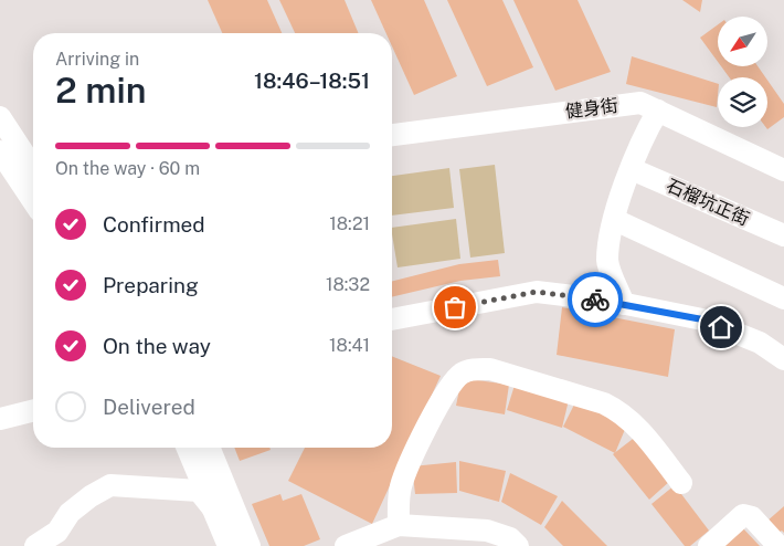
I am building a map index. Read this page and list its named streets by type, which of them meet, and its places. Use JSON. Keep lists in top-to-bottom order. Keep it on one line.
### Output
{"streets":{"street":["健身街","石榴坑正街"]},"north":"bottom left","page":{"heading":["2 min","Arriving in","18:46–18:51"],"bar":"On the way · 60 m","list":[["Confirmed","18:21"],["Preparing","18:32"],["On the way","18:41"],"Delivered"]}}
